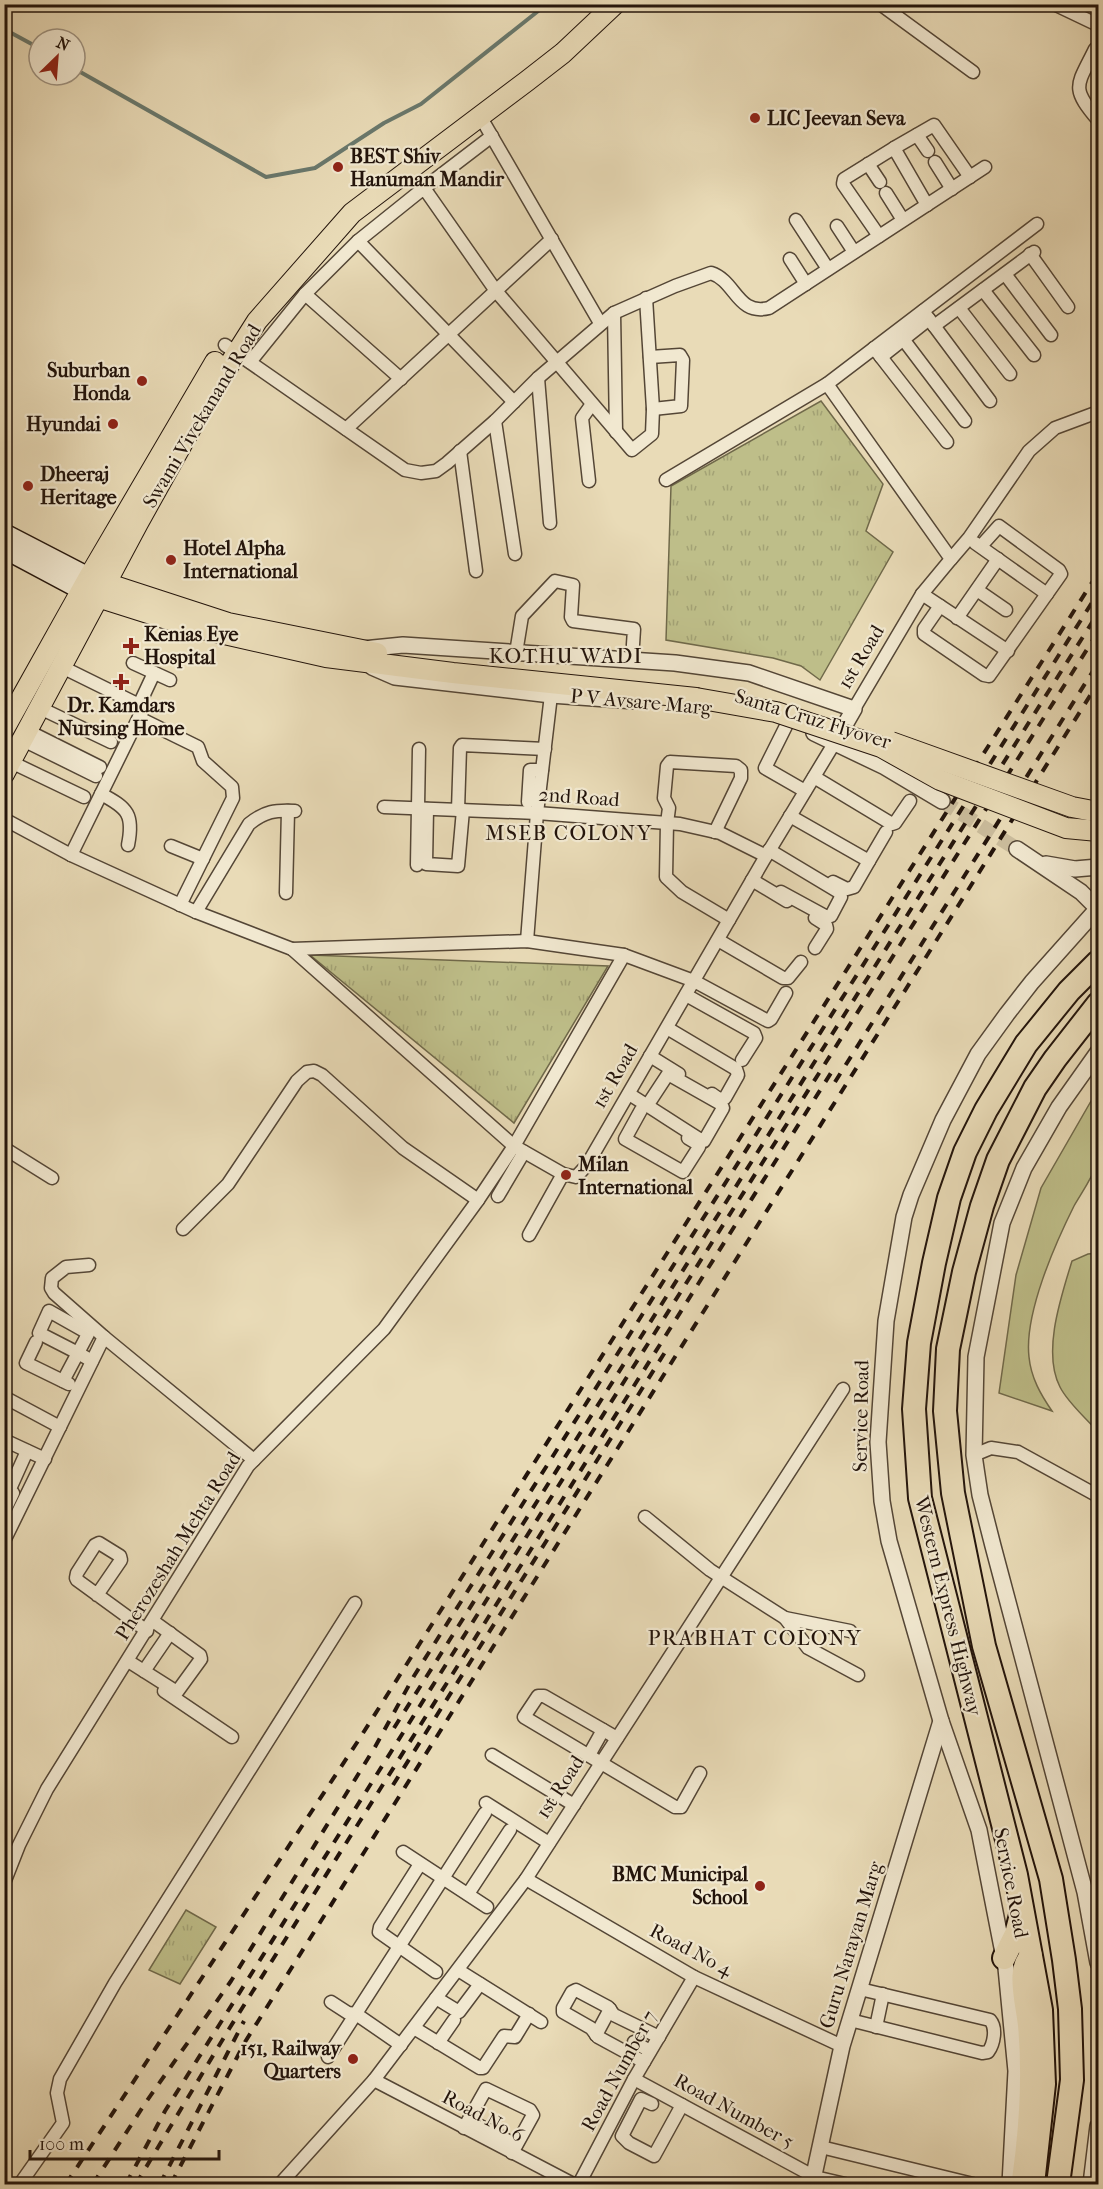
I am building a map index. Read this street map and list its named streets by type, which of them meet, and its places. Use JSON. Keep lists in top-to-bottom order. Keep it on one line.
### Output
{"streets":{"highway":["Western Express Highway"],"main road":["Swami Vivekanand Road","P V Avsare Marg","Santa Cruz Flyover"],"street":["1st Road","2nd Road","Service Road","Pherozeshah Mehta Road","Guru Narayan Marg","Road No 4","Road Number 7","Road Number 5","Road No 6"]},"crossings":[["Swami Vivekanand Road","P V Avsare Marg"],["1st Road","P V Avsare Marg"],["1st Road","2nd Road"],["1st Road","Road No 4"],["1st Road","Road No 6"],["P V Avsare Marg","Santa Cruz Flyover"],["Service Road","Guru Narayan Marg"],["Guru Narayan Marg","Road No 4"],["Guru Narayan Marg","Road Number 5"],["Road No 4","Road Number 7"],["Road Number 7","Road Number 5"]],"districts":["KOTHU WADI","MSEB COLONY","PRABHAT COLONY"],"places":{"other":["LIC Jeevan Seva","BEST Shiv Hanuman Mandir","Suburban Honda","Hyundai","Dheeraj Heritage","Hotel Alpha International","Milan International","BMC Municipal School","151, Railway Quarters"],"health":["Kenias Eye Hospital","Dr. Kamdars Nursing Home"]},"scale_bar":"100 m","north":"top right"}
